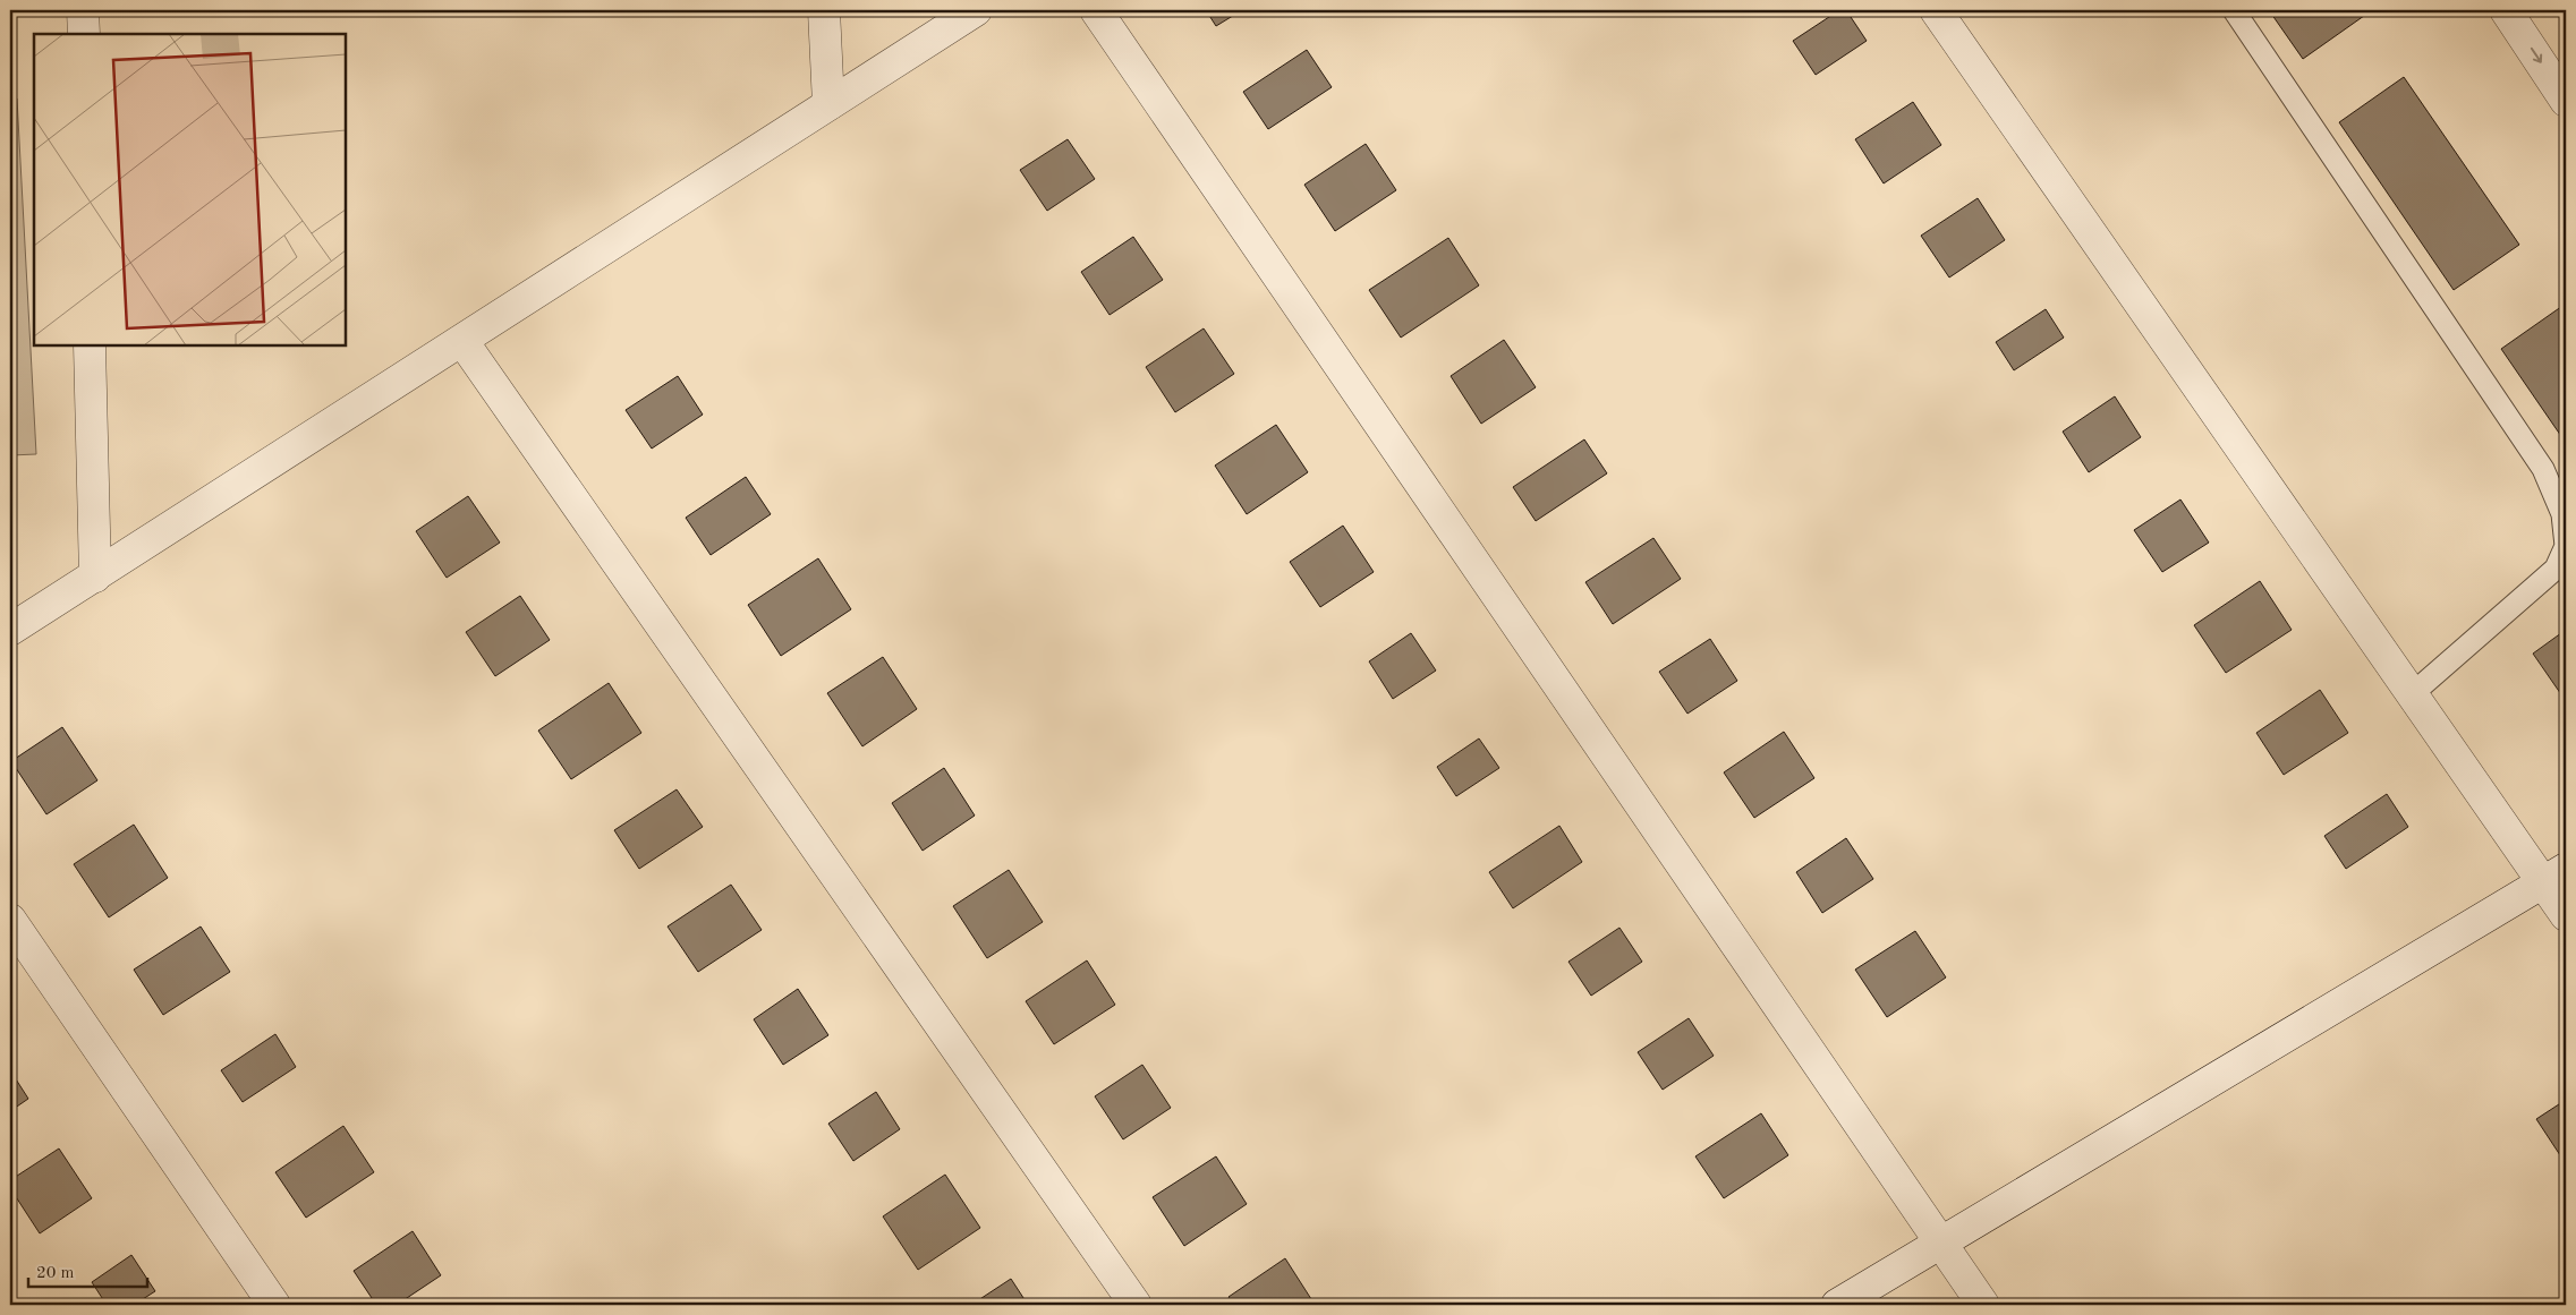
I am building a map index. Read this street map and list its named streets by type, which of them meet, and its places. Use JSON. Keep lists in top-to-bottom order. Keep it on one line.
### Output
{"scale_bar":"20 m"}
